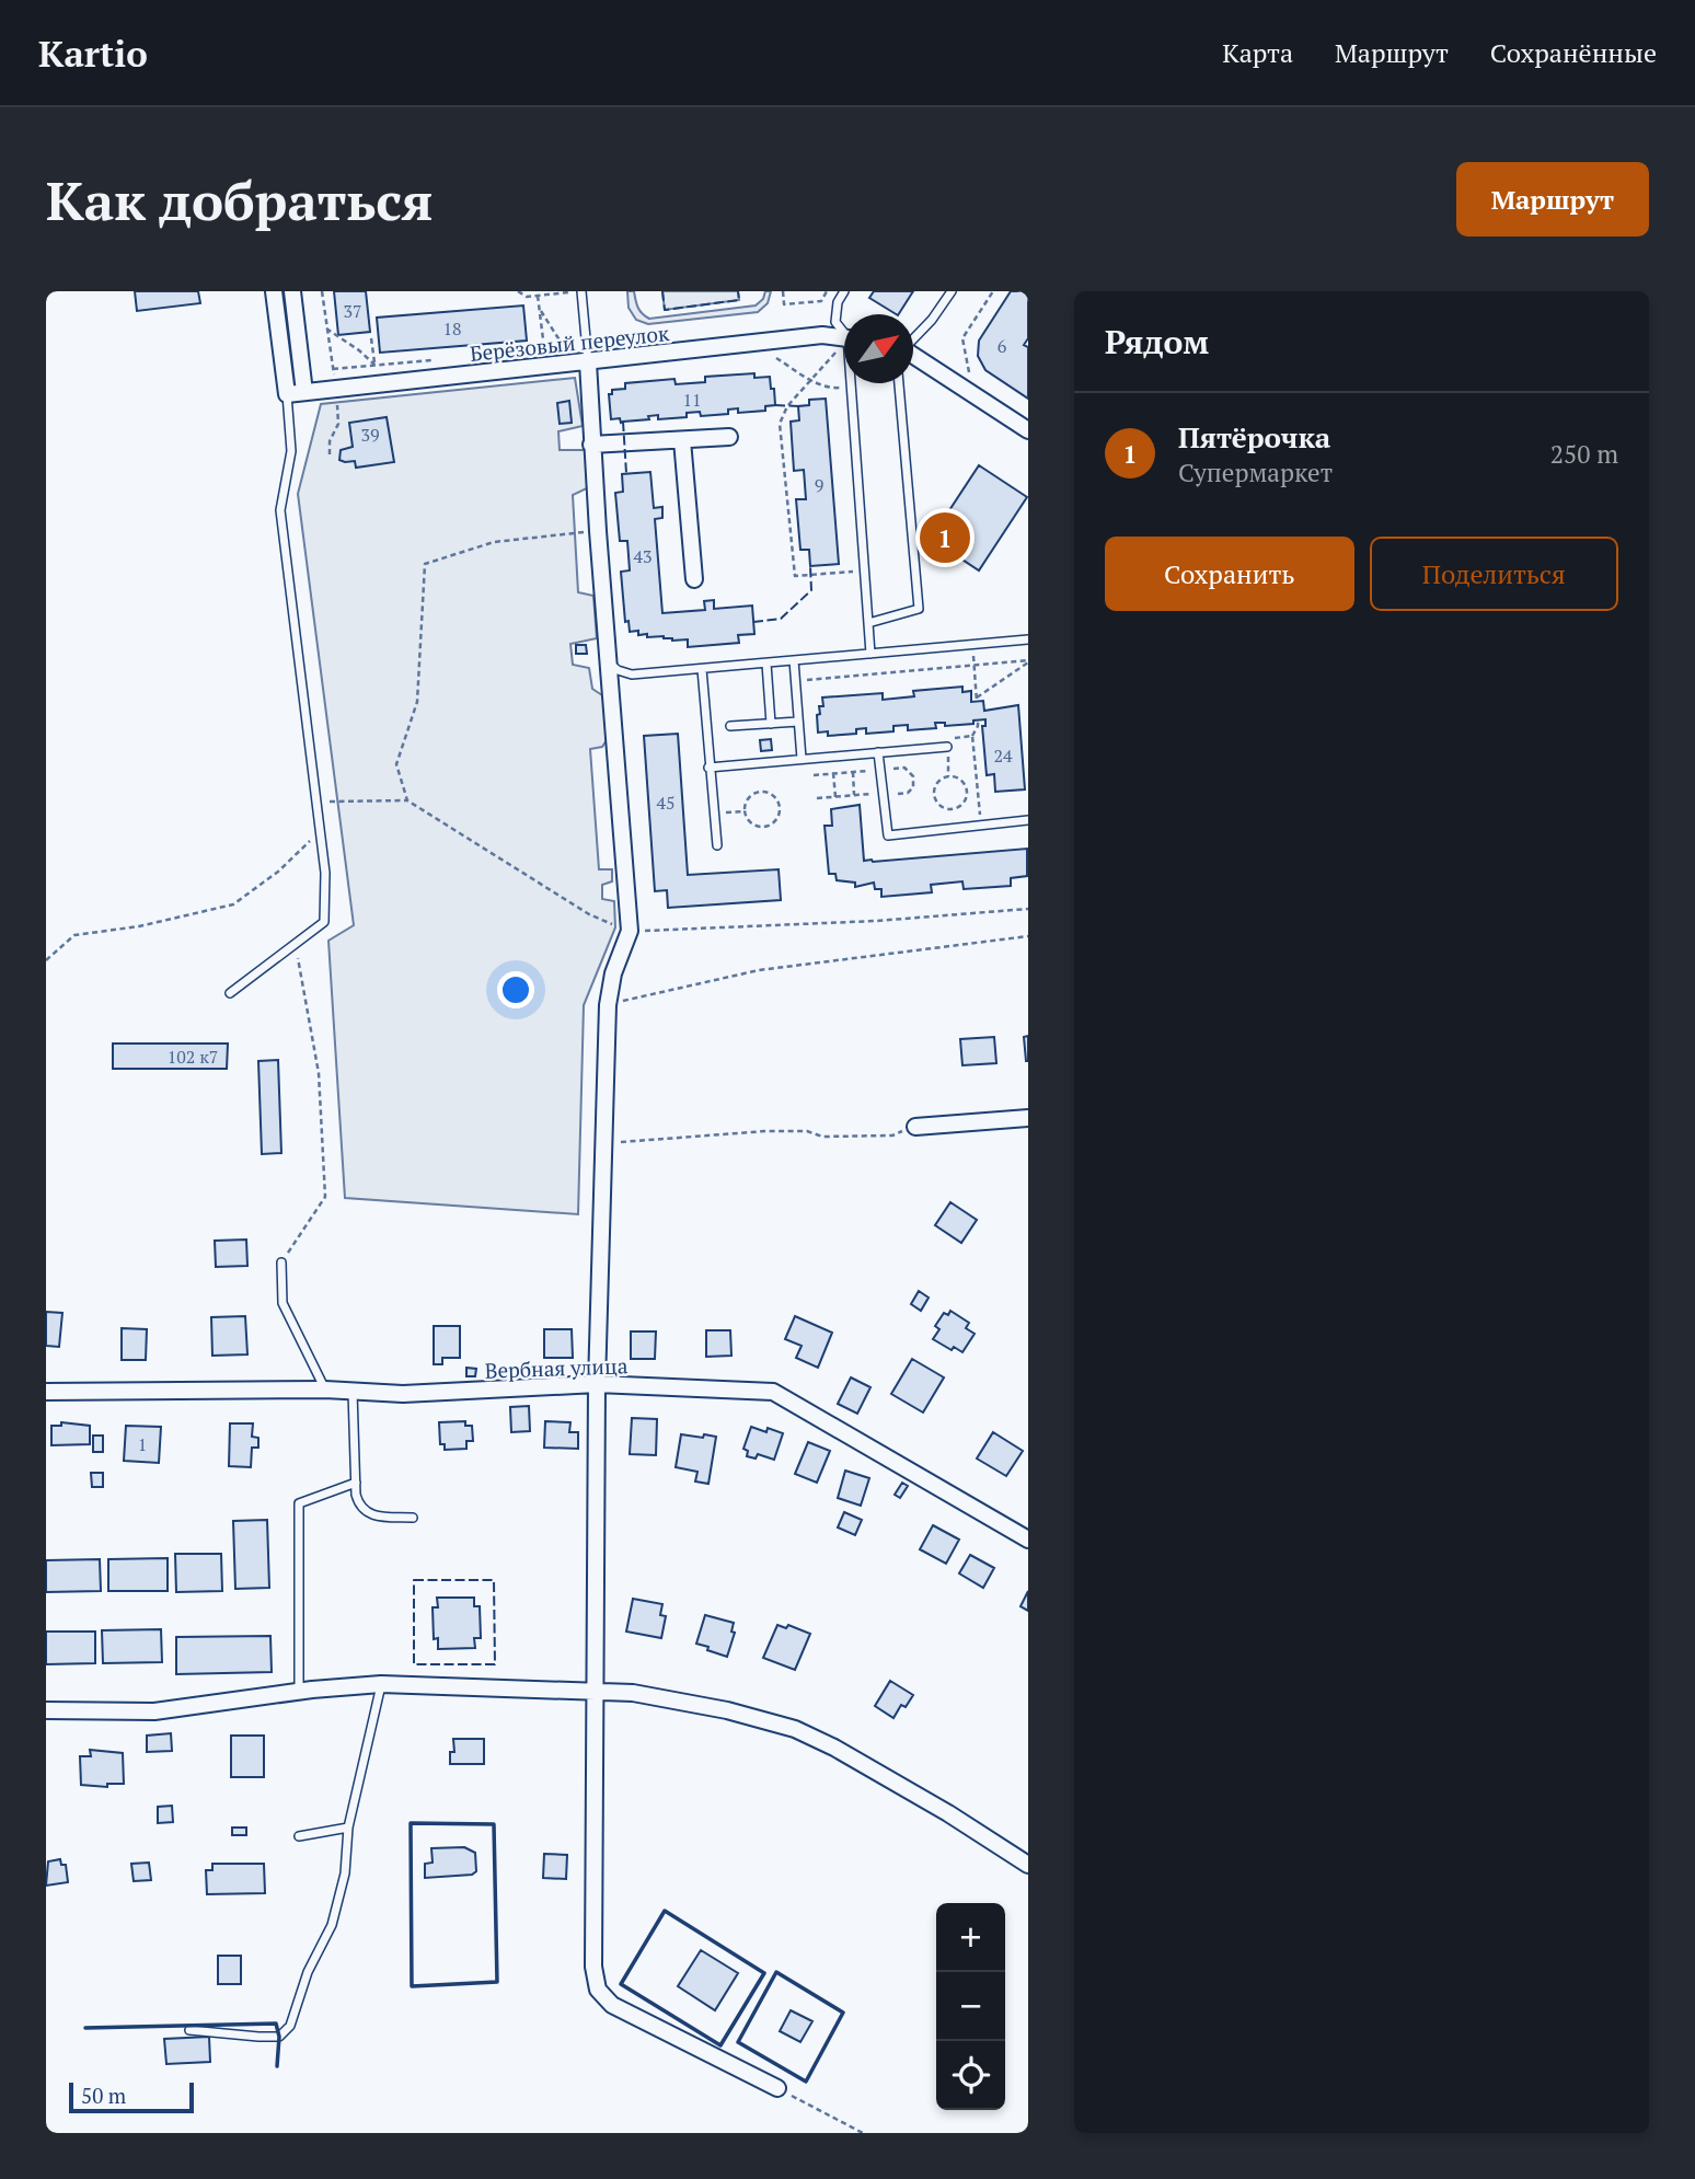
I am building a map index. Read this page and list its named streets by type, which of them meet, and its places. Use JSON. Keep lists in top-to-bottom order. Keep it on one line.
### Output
{"streets":{"street":["Берёзовый переулок","Вербная улица"]},"house_numbers":["37","18","6","11","39","9","43","24","45","102 к7","1"],"scale_bar":"50 m","north":"top right","page":{"header":"Kartio","nav":["Карта","Маршрут","Сохранённые"],"buttons":["Маршрут",["Сохранить","Поделиться"]],"title":"Как добраться","heading":"Рядом","list":[{"mark":"1","name":"Пятёрочка","note":"Супермаркет","value":"250 m"}],"pins":"1","map_buttons":["+","−"],"scale":"50 m"}}
